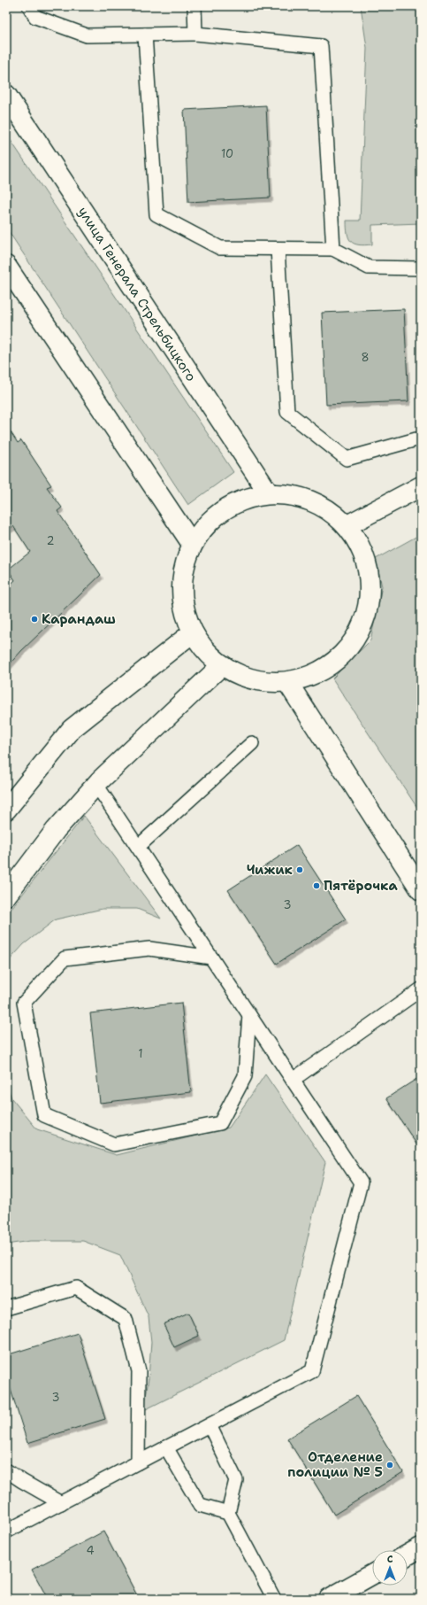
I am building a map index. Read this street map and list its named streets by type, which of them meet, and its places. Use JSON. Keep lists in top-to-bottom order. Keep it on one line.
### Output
{"streets":{"street":["улица Генерала Стрельбицкого"]},"places":["Карандаш","Чижик","Пятёрочка","Отделение полиции № 5"],"house_numbers":["10","8","2","3","1","3","4"],"north":"top"}
